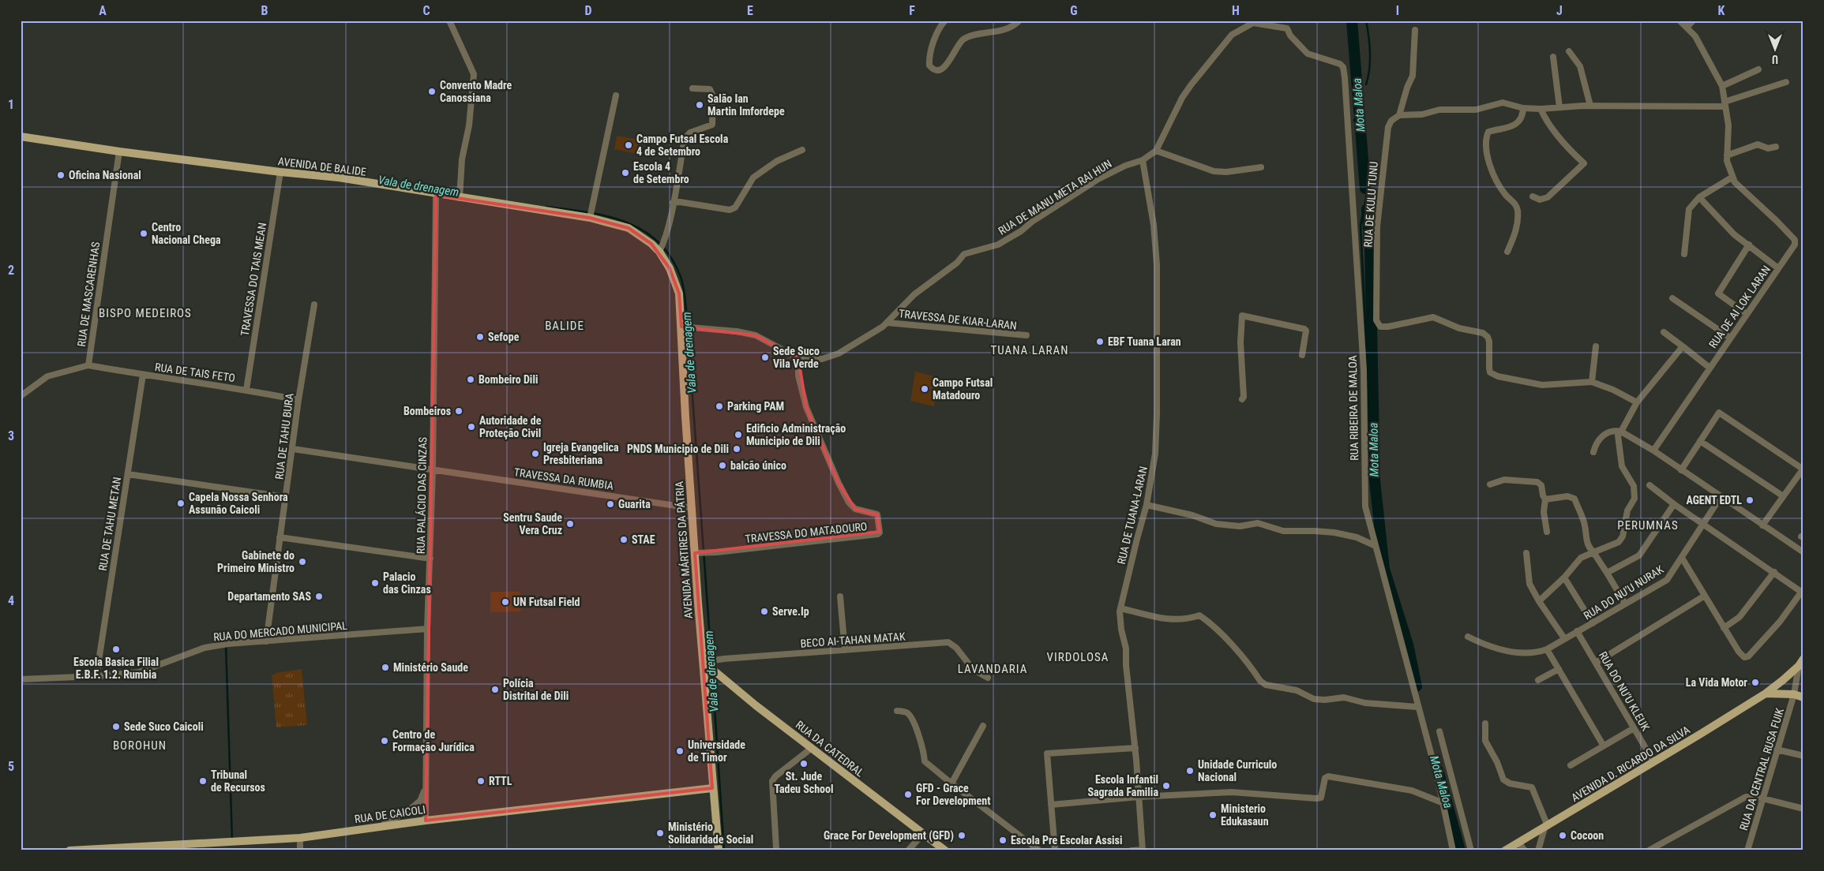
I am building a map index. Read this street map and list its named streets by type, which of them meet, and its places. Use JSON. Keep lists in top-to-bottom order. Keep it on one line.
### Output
{"streets":{"main road":["AVENIDA DE BALIDE","AVENIDA MÁRTIRES DA PÁTRIA","RUA DA CATEDRAL","AVENIDA D. RICARDO DA SILVA","RUA DE CAICOLI"],"street":["RUA DE MANU META RAI HUN","RUA DE KULU TUNU","TRAVESSA DO TAIS MEAN","RUA DE MASCARENHAS","RUA DE AI LOK LARAN","TRAVESSA DE KIAR-LARAN","RUA DE TAIS FETO","RUA RIBEIRA DE MALOA","RUA DE TAHU BURA","TRAVESSA DA RUMBIA","RUA PALÁCIO DAS CINZAS","RUA DE TUANA-LARAN","RUA DE TAHU METAN","TRAVESSA DO MATADOURO","RUA DO NU’U NURAK","RUA DO MERCADO MUNICIPAL","BECO AI-TAHAN MATAK","RUA DO NU’U KLEUK","RUA DA CENTRAL RUSA FUIK"]},"crossings":[["AVENIDA DE BALIDE","TRAVESSA DO TAIS MEAN"],["AVENIDA DE BALIDE","RUA DE MASCARENHAS"],["AVENIDA DE BALIDE","RUA PALÁCIO DAS CINZAS"],["AVENIDA DE BALIDE","AVENIDA MÁRTIRES DA PÁTRIA"],["RUA DE MANU META RAI HUN","TRAVESSA DE KIAR-LARAN"],["RUA DE MANU META RAI HUN","RUA RIBEIRA DE MALOA"],["RUA DE MANU META RAI HUN","RUA DE TUANA-LARAN"],["RUA DE MANU META RAI HUN","TRAVESSA DO MATADOURO"],["RUA DE MANU META RAI HUN","AVENIDA MÁRTIRES DA PÁTRIA"],["TRAVESSA DO TAIS MEAN","RUA DE TAIS FETO"],["RUA DE MASCARENHAS","RUA DE TAIS FETO"],["RUA DE TAIS FETO","RUA DE TAHU BURA"],["RUA DE TAIS FETO","RUA DE TAHU METAN"],["RUA DE TAHU BURA","TRAVESSA DA RUMBIA"],["RUA DE TAHU BURA","RUA DO MERCADO MUNICIPAL"],["TRAVESSA DA RUMBIA","RUA PALÁCIO DAS CINZAS"],["TRAVESSA DA RUMBIA","AVENIDA MÁRTIRES DA PÁTRIA"],["RUA PALÁCIO DAS CINZAS","RUA DO MERCADO MUNICIPAL"],["RUA PALÁCIO DAS CINZAS","RUA DE CAICOLI"],["RUA DE TAHU METAN","RUA DO MERCADO MUNICIPAL"],["TRAVESSA DO MATADOURO","AVENIDA MÁRTIRES DA PÁTRIA"],["AVENIDA MÁRTIRES DA PÁTRIA","BECO AI-TAHAN MATAK"],["AVENIDA MÁRTIRES DA PÁTRIA","RUA DA CATEDRAL"],["AVENIDA MÁRTIRES DA PÁTRIA","RUA DE CAICOLI"],["RUA DO NU’U NURAK","RUA DO NU’U KLEUK"],["BECO AI-TAHAN MATAK","RUA DA CATEDRAL"],["RUA DO NU’U KLEUK","AVENIDA D. RICARDO DA SILVA"],["AVENIDA D. RICARDO DA SILVA","RUA DA CENTRAL RUSA FUIK"]],"districts":["BISPO MEDEIROS","BALIDE","TUANA LARAN","PERUMNAS","VIRDOLOSA","LAVANDARIA","BOROHUN"],"water":["Mota Maloa","Vala de drenagem"],"places":["Convento Madre Canossiana","Salão Ian Martin Imfordepe","Campo Futsal Escola 4 de Setembro","Escola 4 de Setembro","Oficina Nasional","Centro Nacional Chega","Sefope","EBF Tuana Laran","Sede Suco Vila Verde","Bombeiro Dili","Campo Futsal Matadouro","Parking PAM","Bombeiros","Autoridade de Proteção Civil","Edificio Administração Municipio de Dili","PNDS Municipio de Dili","Igreja Evangelica Presbiteriana","balcão único","AGENT EDTL","Capela Nossa Senhora Assunão Caicoli","Guarita","Sentru Saude Vera Cruz","STAE","Gabinete do Primeiro Ministro","Palacio das Cinzas","Departamento SAS","UN Futsal Field","Serve.Ip","Escola Basica Filial E.B.F. 1.2. Rumbia","Ministério Saude","La Vida Motor","Polícia Distrital de Dili","Sede Suco Caicoli","Centro de Formação Jurídica","Universidade de Timor","St. Jude Tadeu School","Unidade Curriculo Nacional","Tribunal de Recursos","RTTL","Escola Infantil Sagrada Familia","GFD - Grace For Development","Ministerio Edukasaun","Ministério Solidaridade Social","Grace For Development (GFD)","Cocoon","Escola Pre Escolar Assisi"],"north":"bottom","grid":{"columns":["A","B","C","D","E","F","G","H","I","J","K"],"rows":["1","2","3","4","5"]}}
